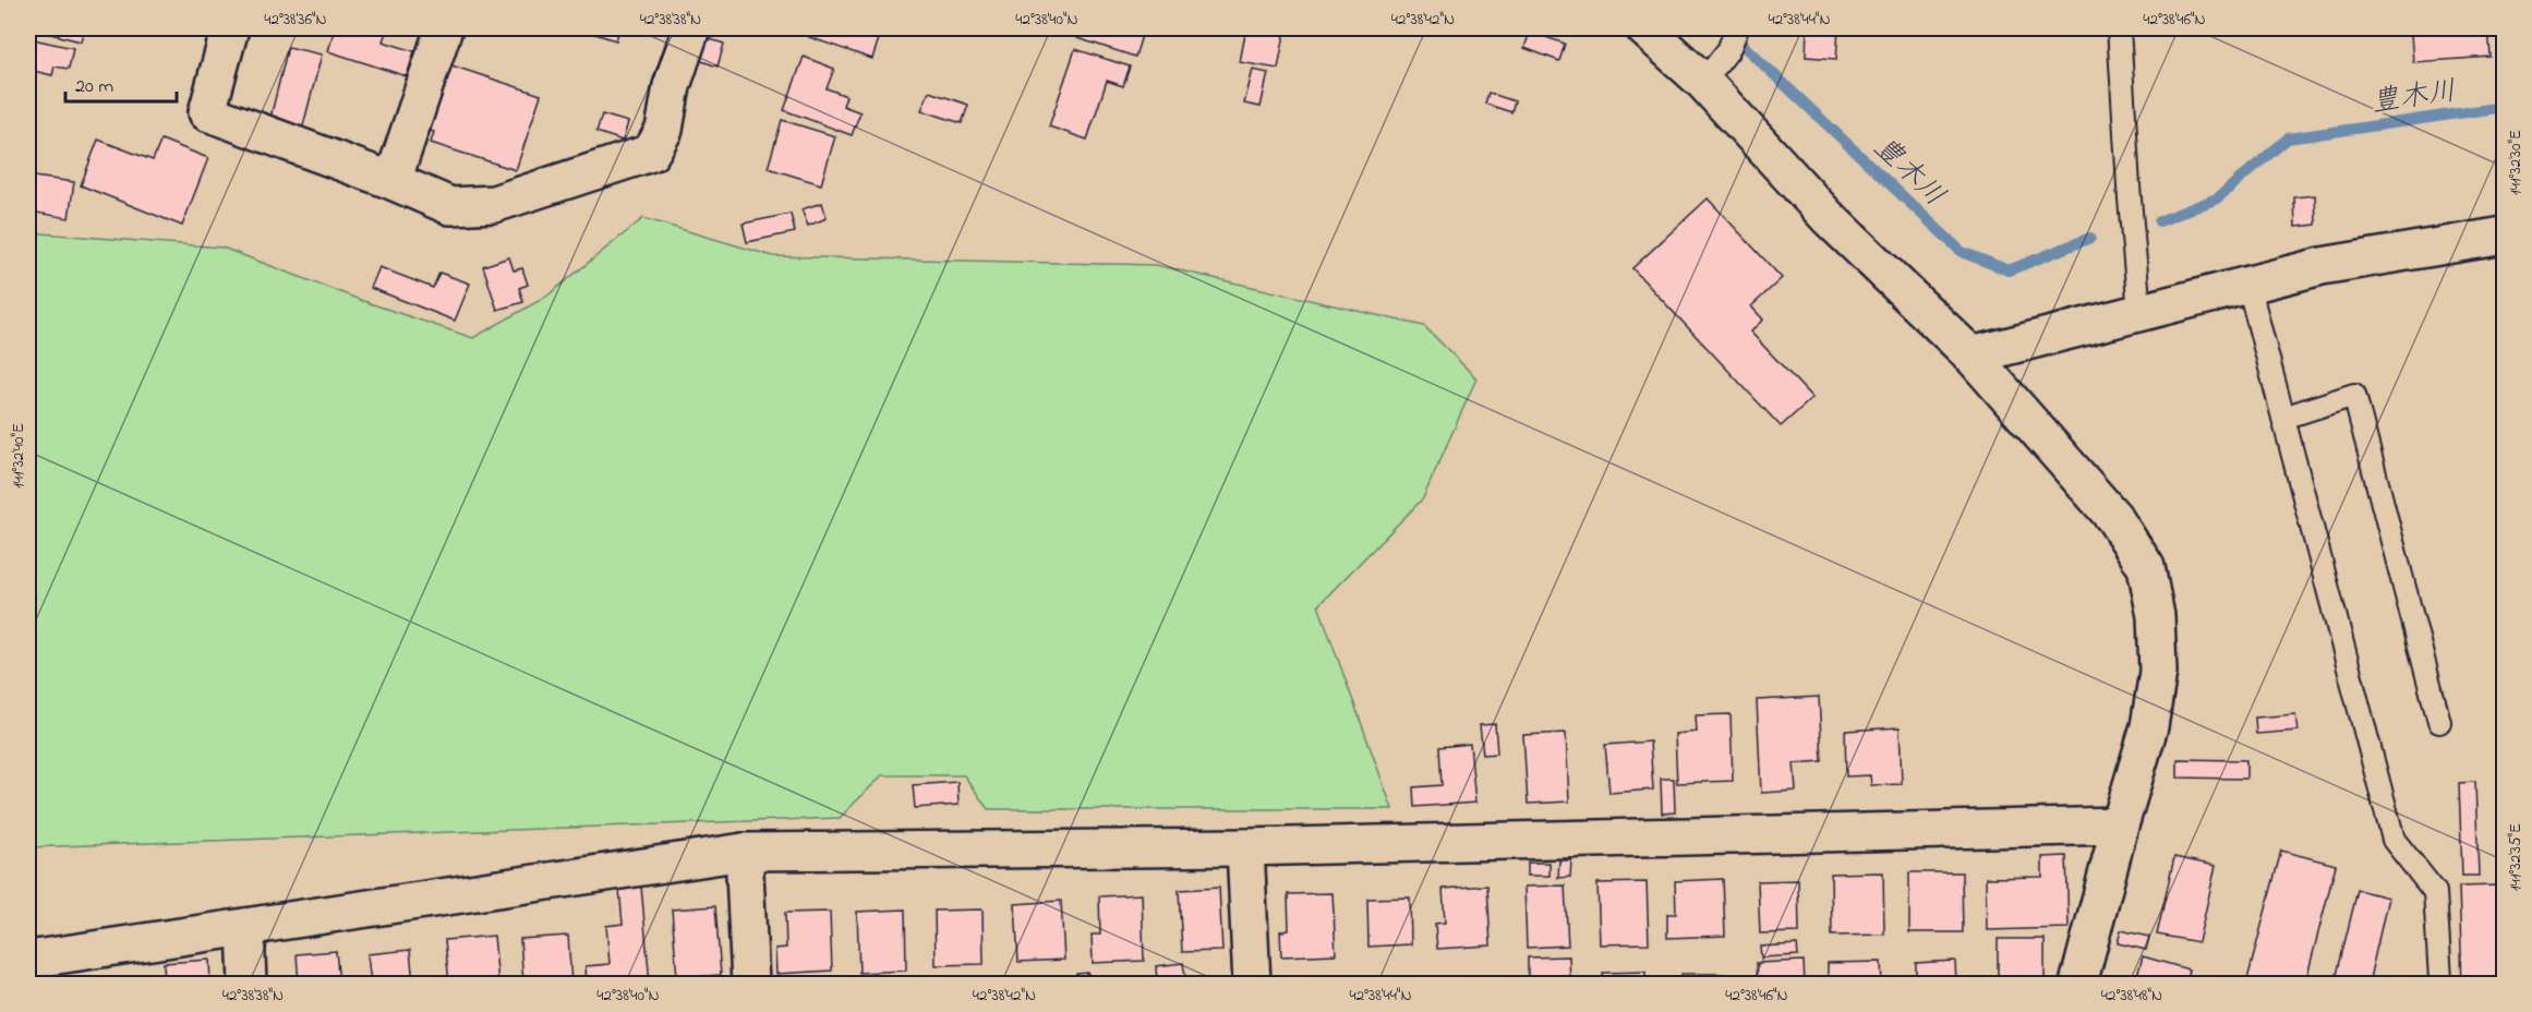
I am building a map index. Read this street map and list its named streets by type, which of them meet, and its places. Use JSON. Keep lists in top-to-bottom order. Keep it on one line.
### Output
{"water":["豊木川"],"scale_bar":"20 m","coordinates":["42°38'36\"N","42°38'38\"N","42°38'40\"N","42°38'42\"N","42°38'44\"N","42°38'46\"N","141°32'30\"E","141°32'40\"E","141°32'35\"E","42°38'48\"N"]}
